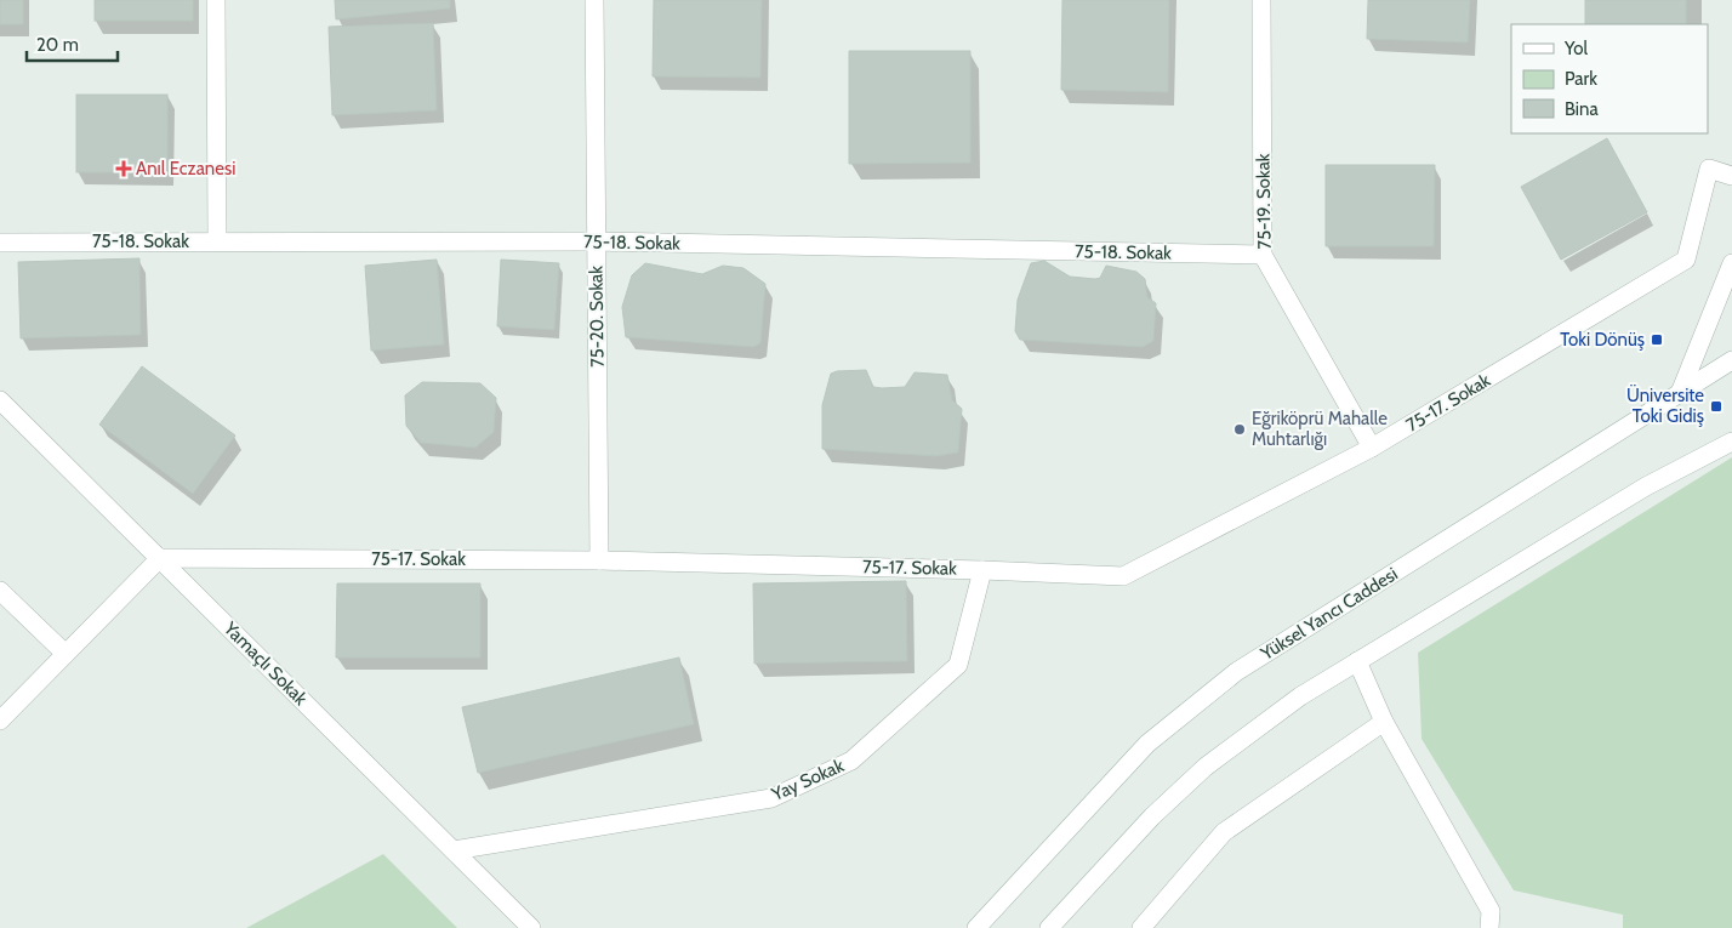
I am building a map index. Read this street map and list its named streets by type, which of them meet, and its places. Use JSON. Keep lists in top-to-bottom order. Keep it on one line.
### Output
{"streets":{"street":["75-19. Sokak","75-18. Sokak","75-20. Sokak","75-17. Sokak","Yüksel Yancı Caddesi","Yamaçlı Sokak","Yay Sokak"]},"crossings":[["75-19. Sokak","75-18. Sokak"],["75-19. Sokak","75-17. Sokak"],["75-18. Sokak","75-20. Sokak"],["75-20. Sokak","75-17. Sokak"],["75-17. Sokak","Yamaçlı Sokak"],["75-17. Sokak","Yay Sokak"],["Yamaçlı Sokak","Yay Sokak"]],"places":{"health":["Anıl Eczanesi"],"transit":["Toki Dönüş","Üniversite Toki Gidiş"],"other":["Eğriköprü Mahalle Muhtarlığı"]},"legend":["Yol","Park","Bina"],"scale_bar":"20 m"}
